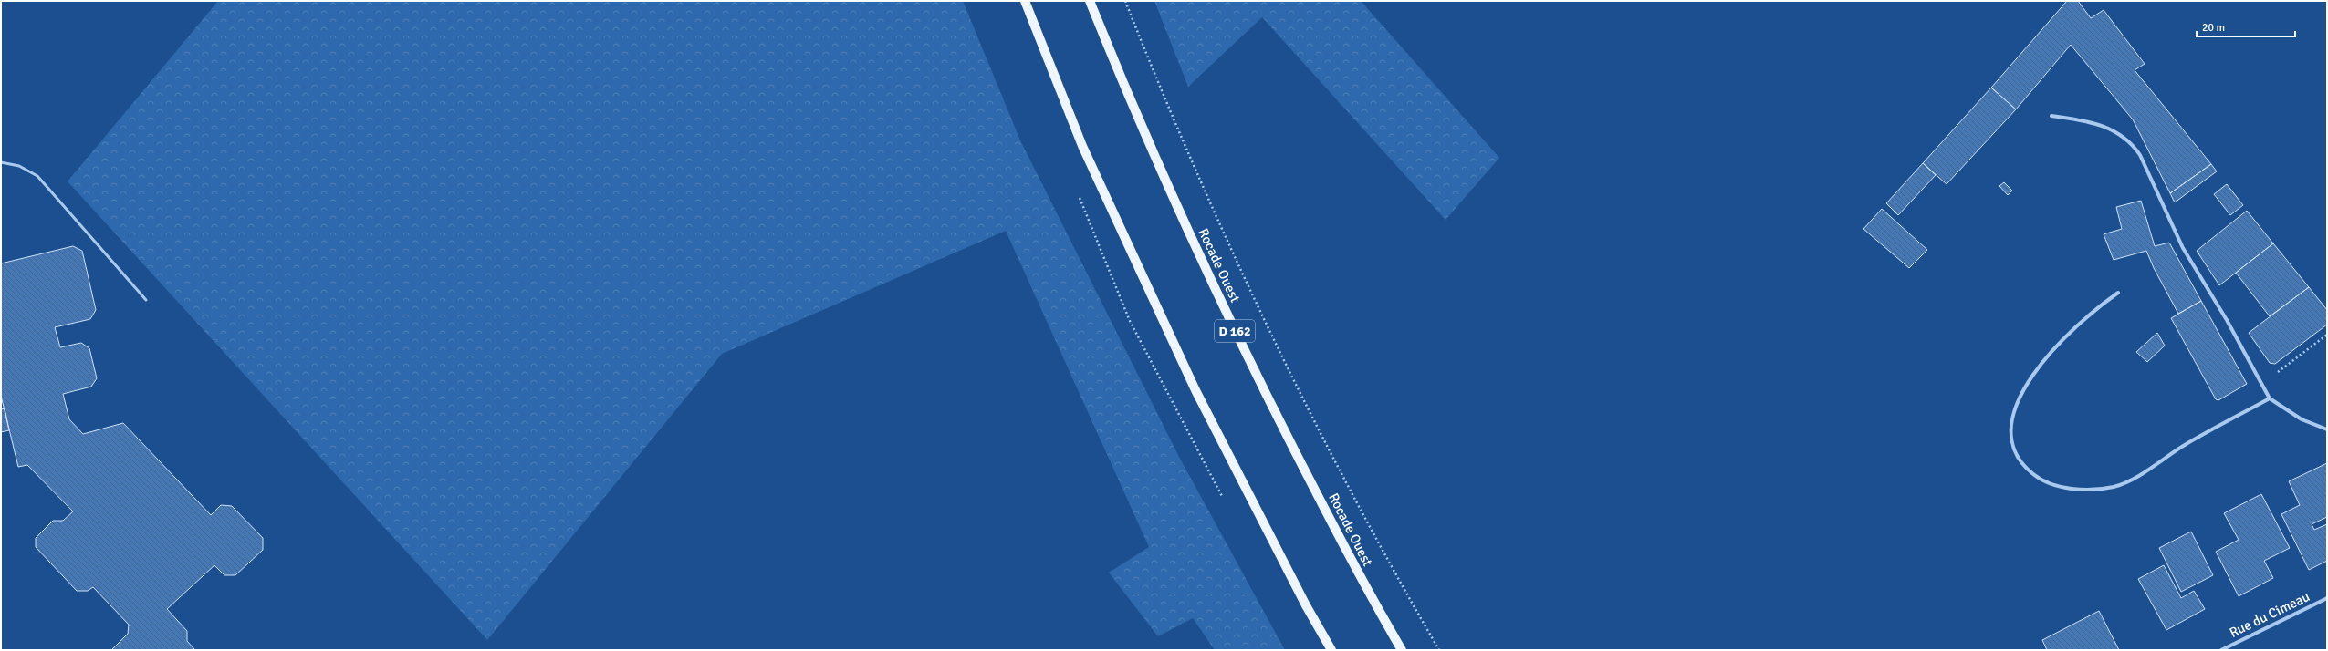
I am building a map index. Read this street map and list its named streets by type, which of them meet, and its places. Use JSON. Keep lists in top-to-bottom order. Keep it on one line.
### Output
{"streets":{"main road":["Rocade Ouest","D 162"],"street":["Rue du Cimeau"]},"scale_bar":"20 m"}
